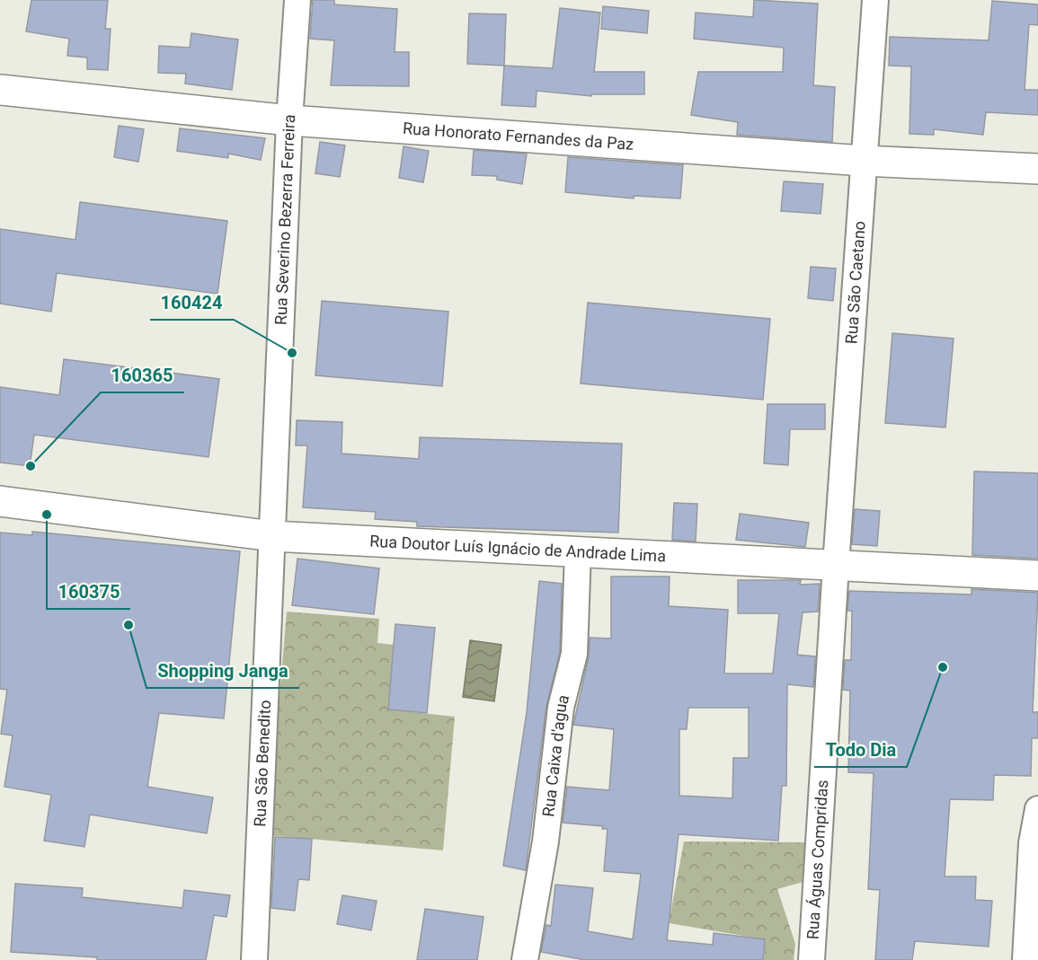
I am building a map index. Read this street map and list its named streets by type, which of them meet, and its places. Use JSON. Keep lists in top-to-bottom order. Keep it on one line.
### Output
{"streets":{"main road":["Rua Honorato Fernandes da Paz","Rua Doutor Luís Ignácio de Andrade Lima"],"street":["Rua Severino Bezerra Ferreira","Rua São Caetano","Rua Caixa d'agua","Rua São Benedito","Rua Águas Compridas"]},"crossings":[["Rua Honorato Fernandes da Paz","Rua Severino Bezerra Ferreira"],["Rua Honorato Fernandes da Paz","Rua São Caetano"],["Rua Severino Bezerra Ferreira","Rua Doutor Luís Ignácio de Andrade Lima"],["Rua Severino Bezerra Ferreira","Rua São Benedito"],["Rua São Caetano","Rua Doutor Luís Ignácio de Andrade Lima"],["Rua São Caetano","Rua Águas Compridas"],["Rua Doutor Luís Ignácio de Andrade Lima","Rua Caixa d'agua"],["Rua Doutor Luís Ignácio de Andrade Lima","Rua São Benedito"],["Rua Doutor Luís Ignácio de Andrade Lima","Rua Águas Compridas"]],"places":["160424","160365","160375","Shopping Janga","Todo Dia"]}
